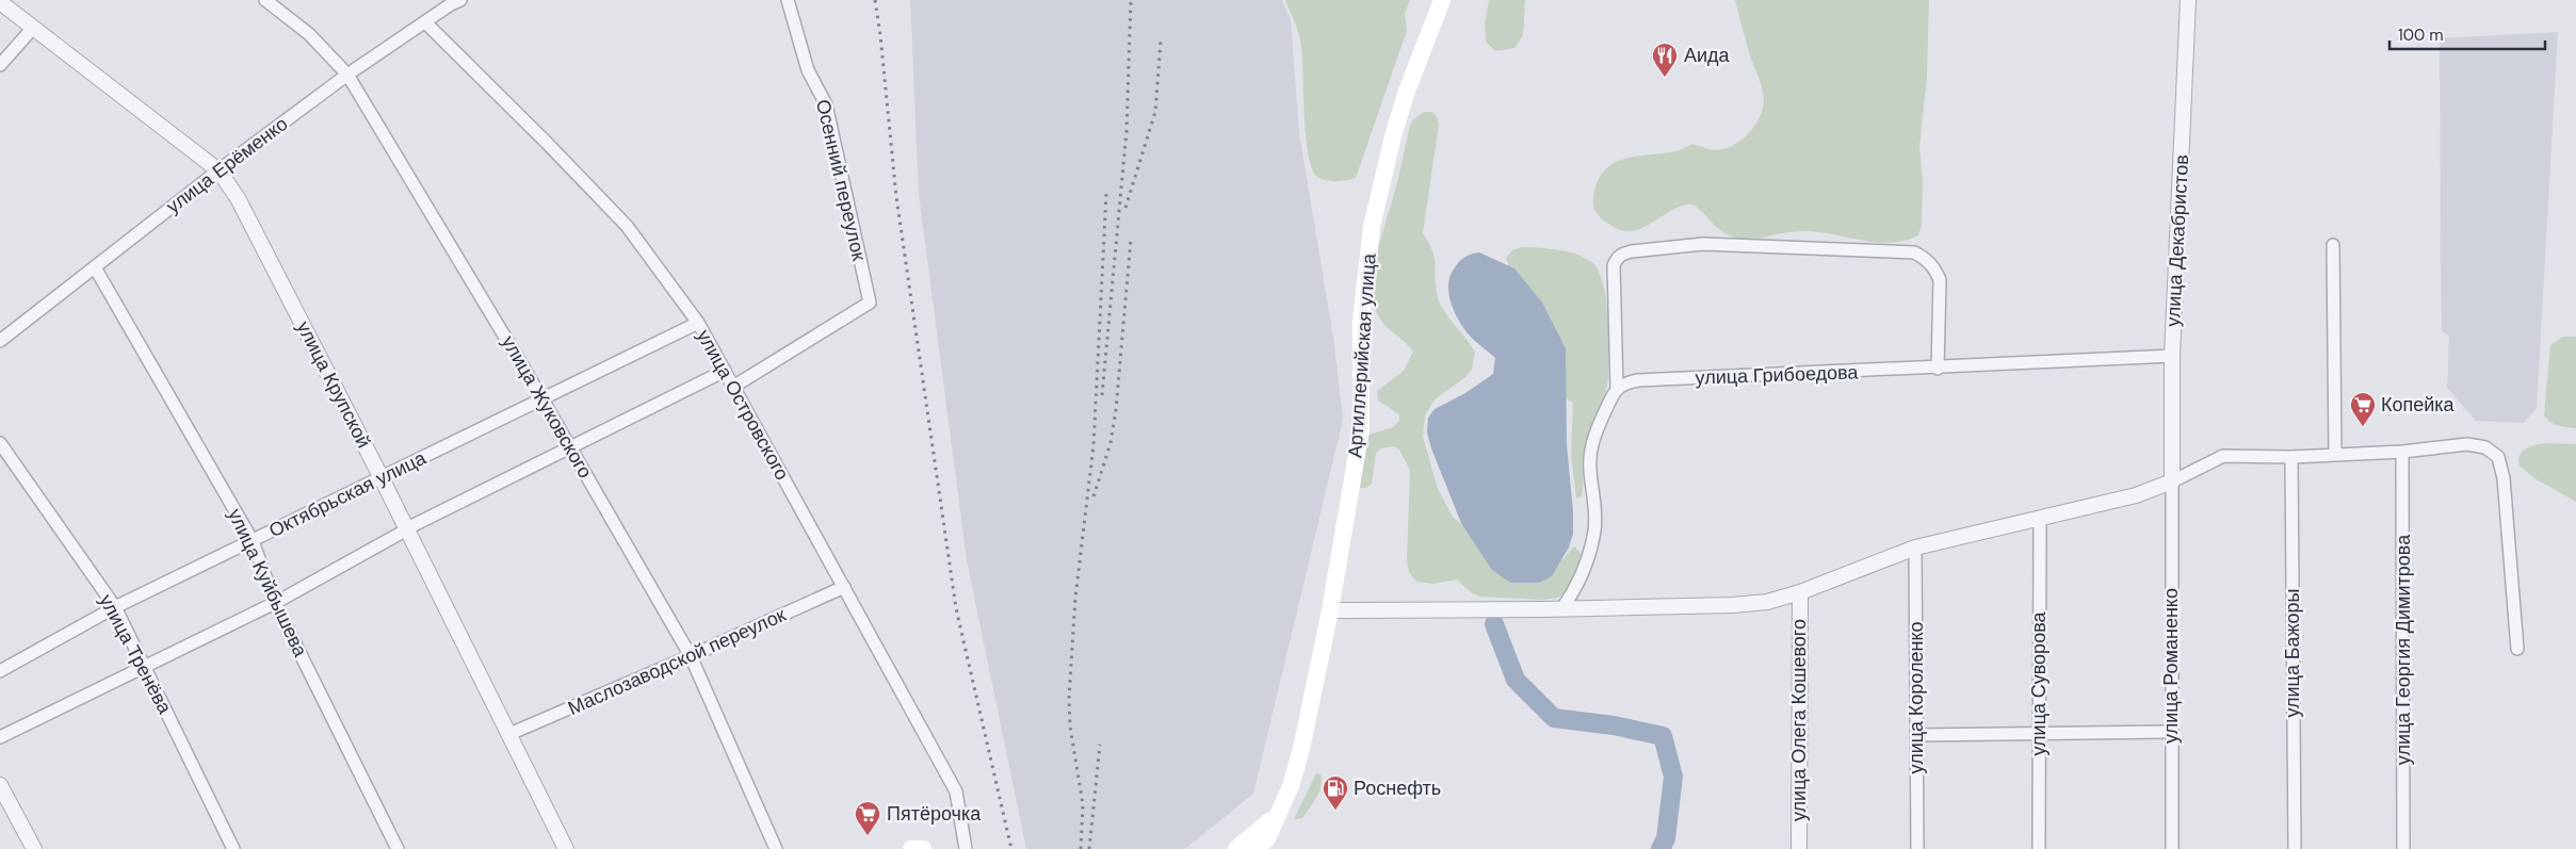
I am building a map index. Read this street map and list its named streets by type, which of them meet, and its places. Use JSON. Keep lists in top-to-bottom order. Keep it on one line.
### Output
{"streets":{"main road":["Артиллерийская улица"],"street":["улица Ерёменко","Осенний переулок","улица Декабристов","улица Грибоедова","улица Крупской","улица Островского","улица Жуковского","Октябрьская улица","улица Куйбышева","улица Георгия Димитрова","улица Бажоры","улица Тренёва","Маслозаводской переулок","улица Романенко","улица Суворова","улица Короленко","улица Олега Кошевого"]},"crossings":[["улица Ерёменко","улица Крупской"],["улица Ерёменко","улица Островского"],["улица Ерёменко","улица Жуковского"],["улица Ерёменко","улица Куйбышева"],["Осенний переулок","улица Островского"],["улица Декабристов","улица Грибоедова"],["улица Декабристов","улица Романенко"],["улица Крупской","Октябрьская улица"],["улица Крупской","Маслозаводской переулок"],["улица Островского","Октябрьская улица"],["улица Островского","Маслозаводской переулок"],["улица Жуковского","Октябрьская улица"],["улица Жуковского","Маслозаводской переулок"],["Октябрьская улица","улица Куйбышева"],["Октябрьская улица","улица Тренёва"]],"places":{"restaurant":["Аида"],"supermarket":["Копейка","Пятёрочка"],"fuel station":["Роснефть"]},"scale_bar":"100 m"}
